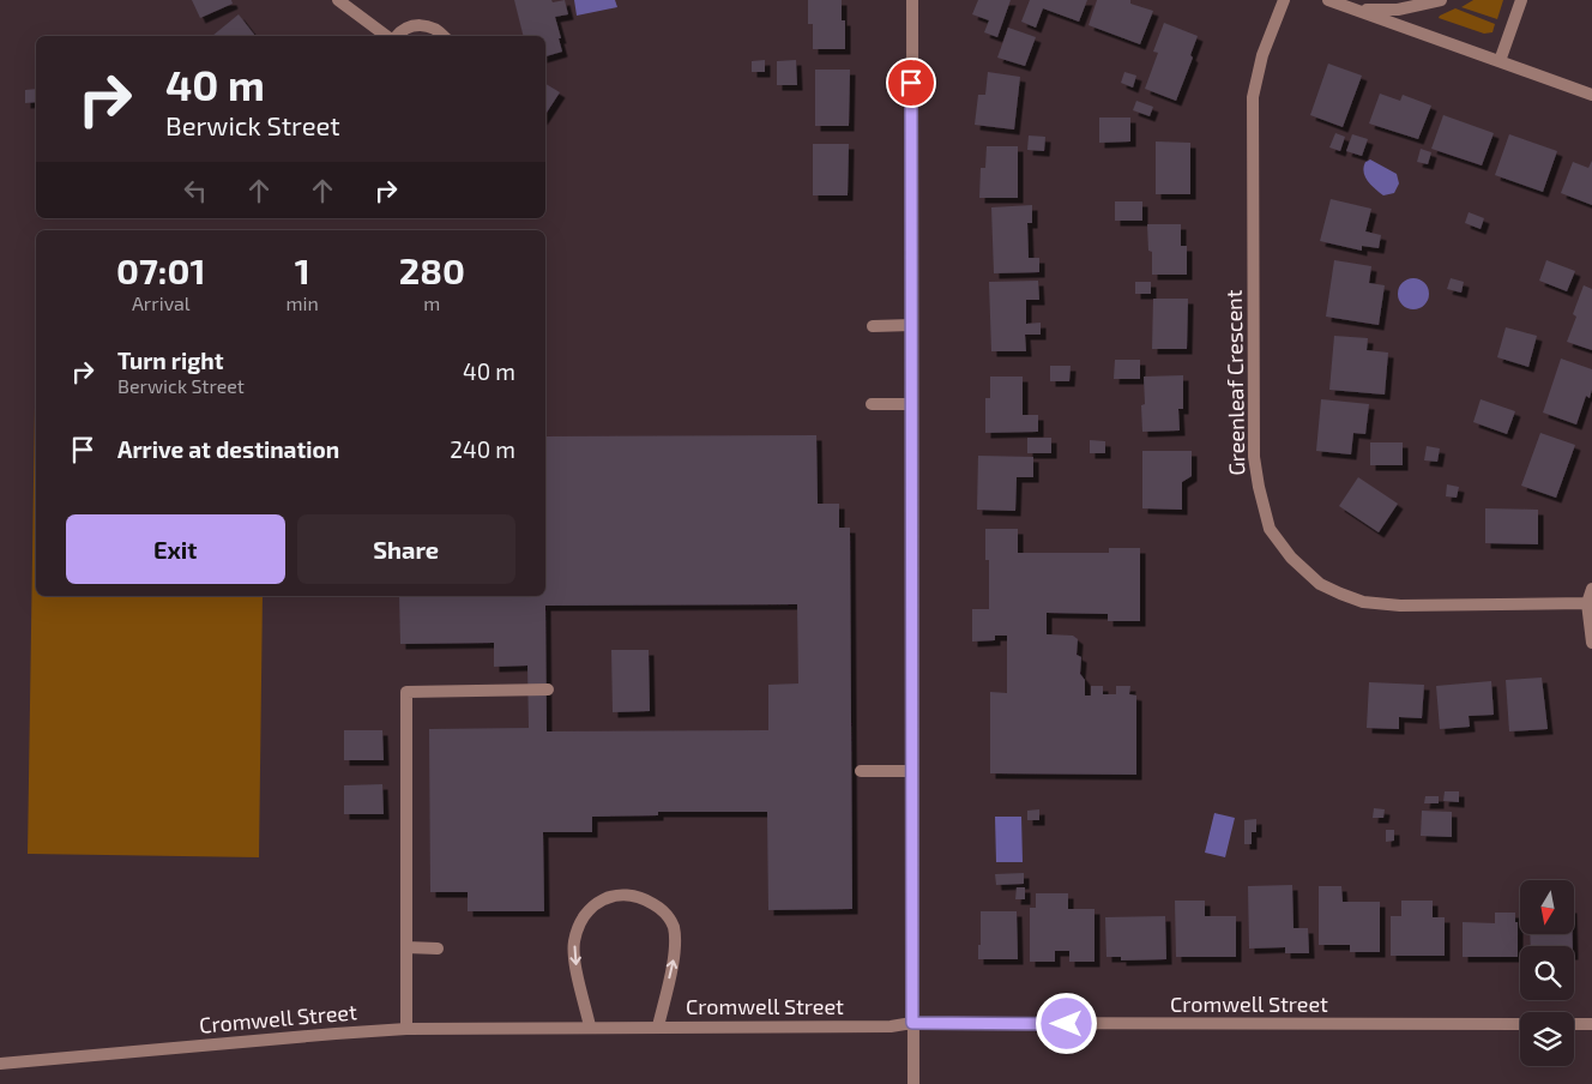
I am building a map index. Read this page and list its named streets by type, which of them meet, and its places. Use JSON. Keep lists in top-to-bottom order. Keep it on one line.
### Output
{"streets":{"street":["Greenleaf Crescent","Cromwell Street"]},"north":"bottom","page":{"turn":["40 m","Berwick Street"],"eta":["07:01","Arrival","1","min","280","m"],"list":[{"name":"Turn right","note":"Berwick Street","value":"40 m"},{"name":"Arrive at destination","value":"240 m"}],"buttons":["Exit","Share"]}}
